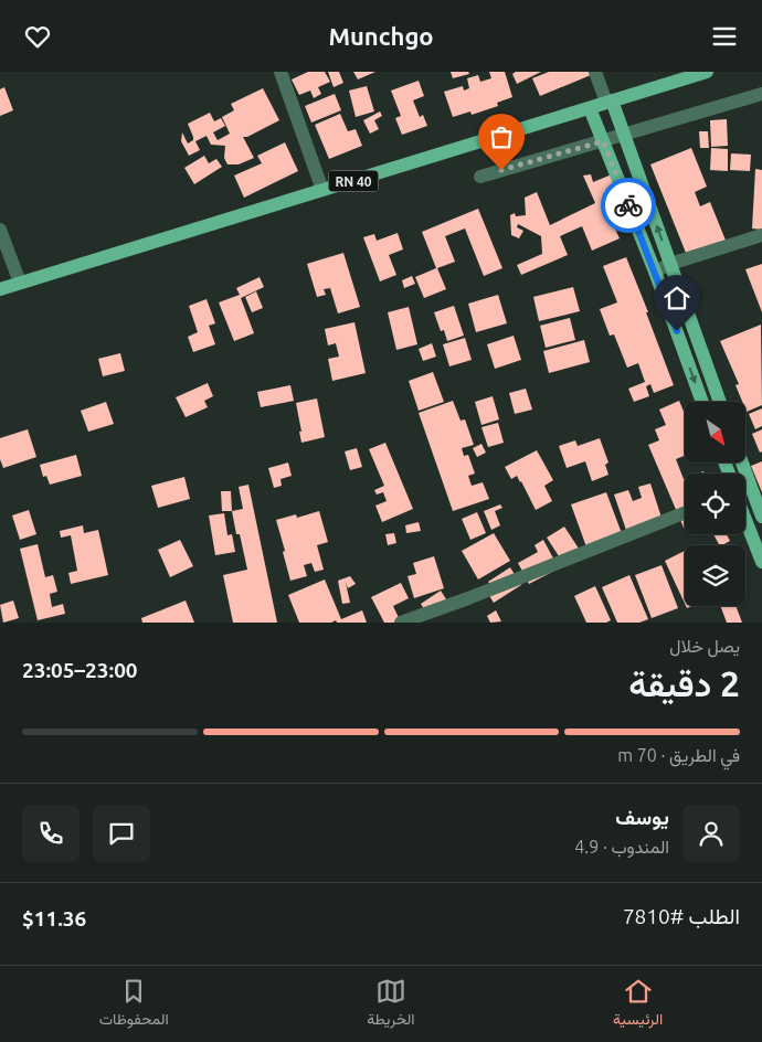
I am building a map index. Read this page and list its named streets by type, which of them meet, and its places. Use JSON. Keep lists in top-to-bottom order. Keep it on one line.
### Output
{"streets":{"main road":["RN 40"]},"north":"bottom right","page":{"header":"Munchgo","heading":["2 دقيقة","يصل خلال","23:00–23:05"],"panel":["يوسف","المندوب · 4.9","الطلب #7810","$11.36"],"bar":"في الطريق · 70 m","tabs":["الرئيسية","الخريطة","المحفوظات"]}}
